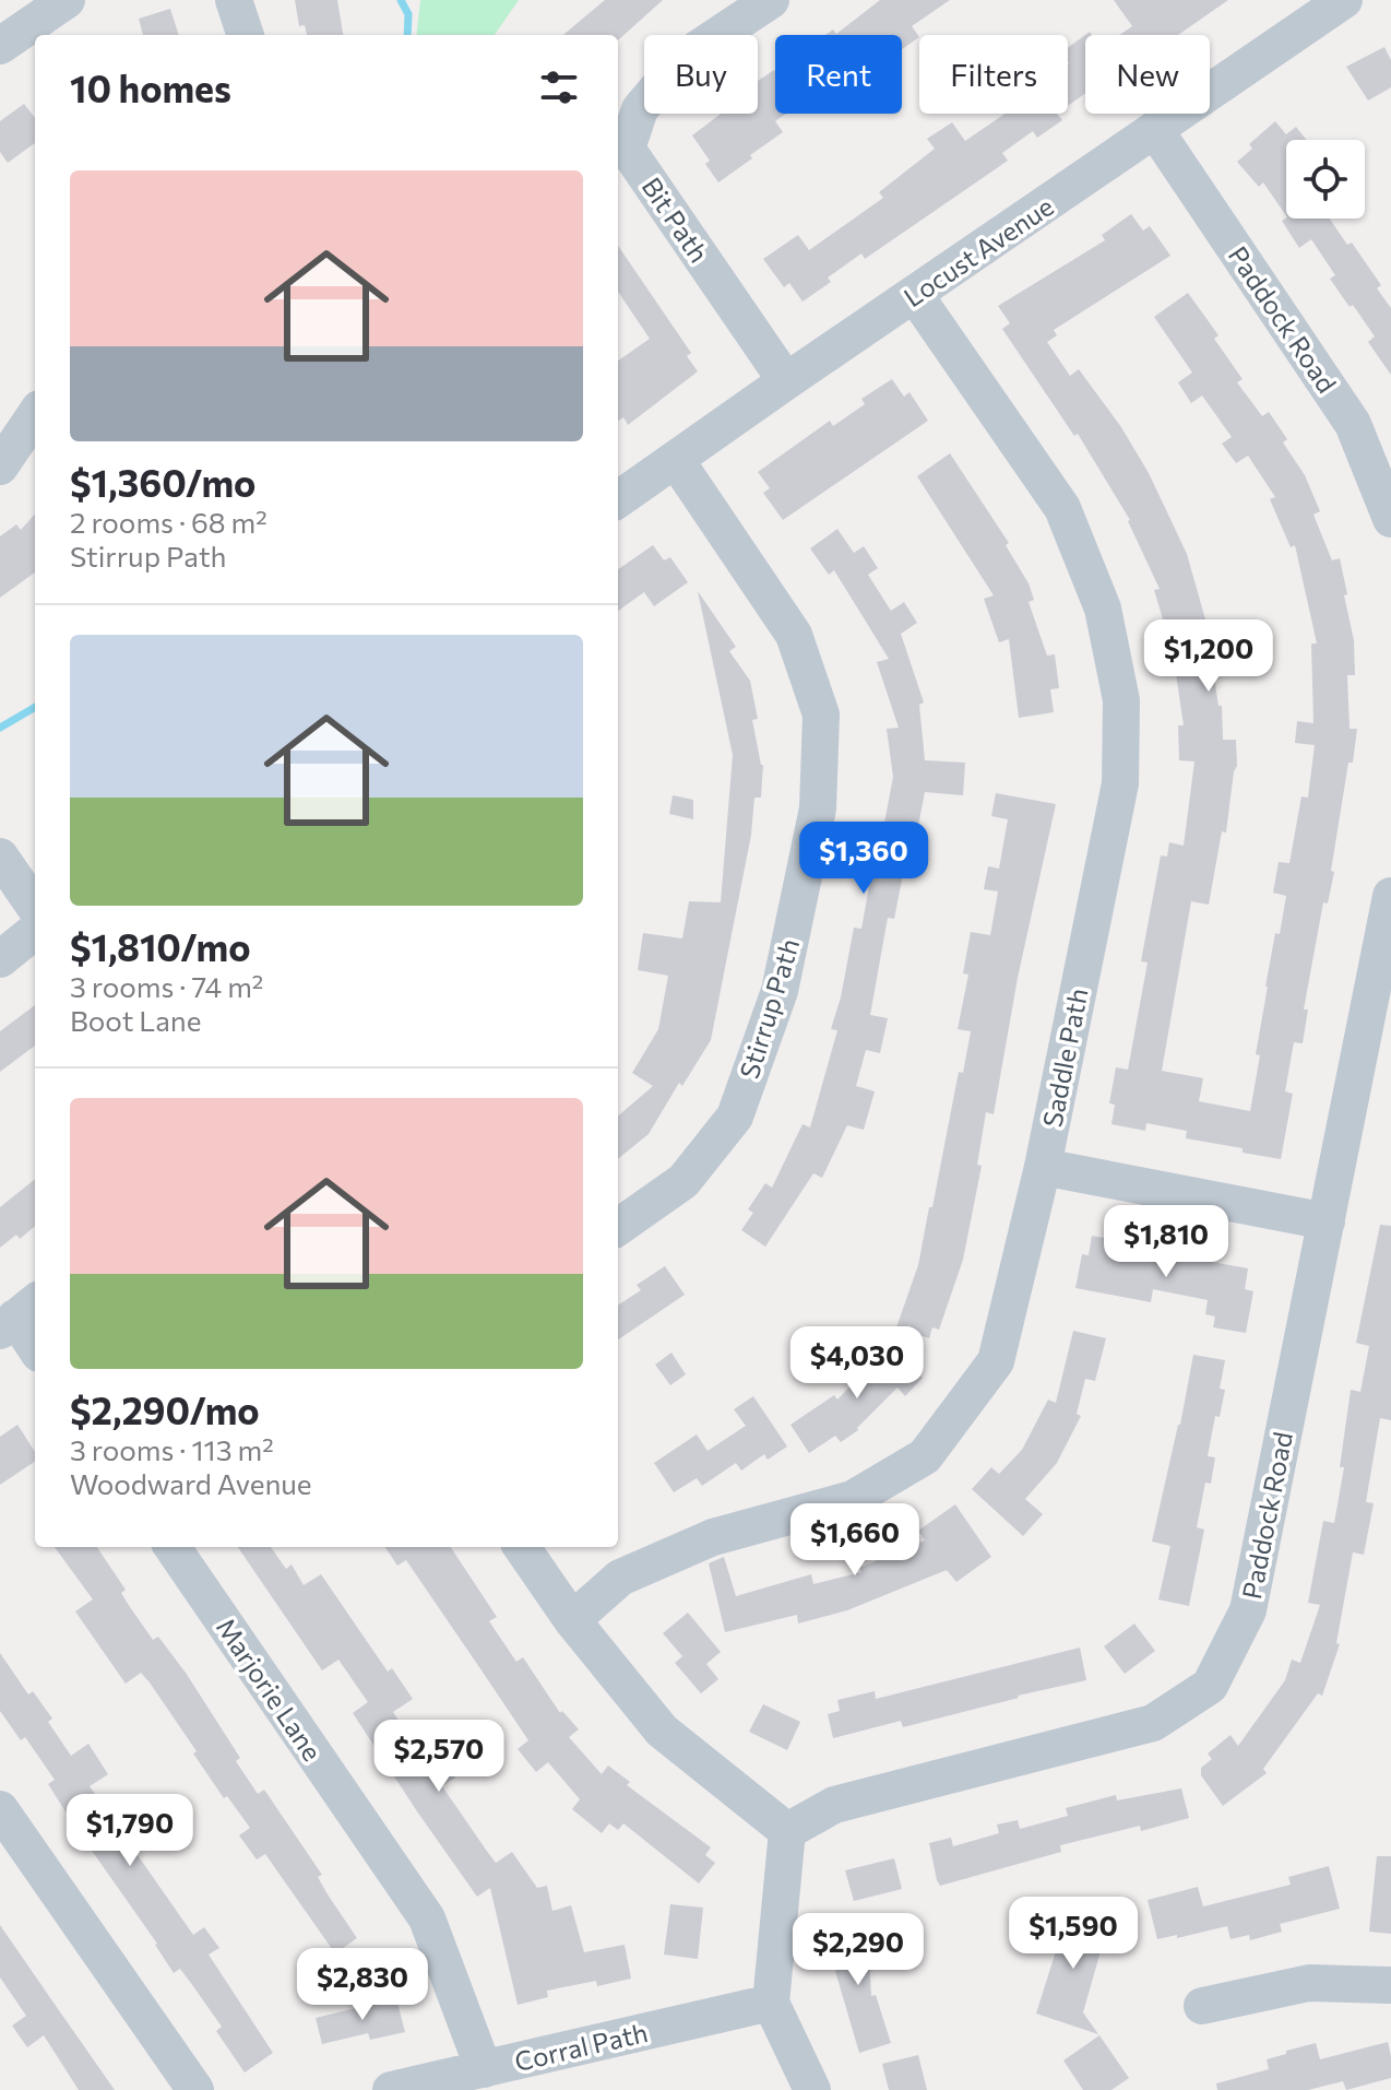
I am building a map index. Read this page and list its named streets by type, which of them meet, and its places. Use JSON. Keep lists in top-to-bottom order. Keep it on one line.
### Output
{"streets":{"street":["Bit Path","Locust Avenue","Paddock Road","Stirrup Path","Saddle Path","Marjorie Lane","Corral Path"]},"crossings":[["Bit Path","Locust Avenue"],["Locust Avenue","Paddock Road"],["Locust Avenue","Stirrup Path"],["Locust Avenue","Saddle Path"],["Marjorie Lane","Corral Path"]],"page":{"chip":["Buy","Rent","Filters","New"],"heading":"10 homes","list":[{"name":"$1,360/mo","note":"2 rooms · 68 m² · Stirrup Path"},{"name":"$1,810/mo","note":"3 rooms · 74 m² · Boot Lane"},{"name":"$2,290/mo","note":"3 rooms · 113 m² · Woodward Avenue"}],"price":["$1,200","$1,360","$1,810","$4,030","$1,660","$2,570","$1,790","$1,590","$2,290","$2,830"]}}
